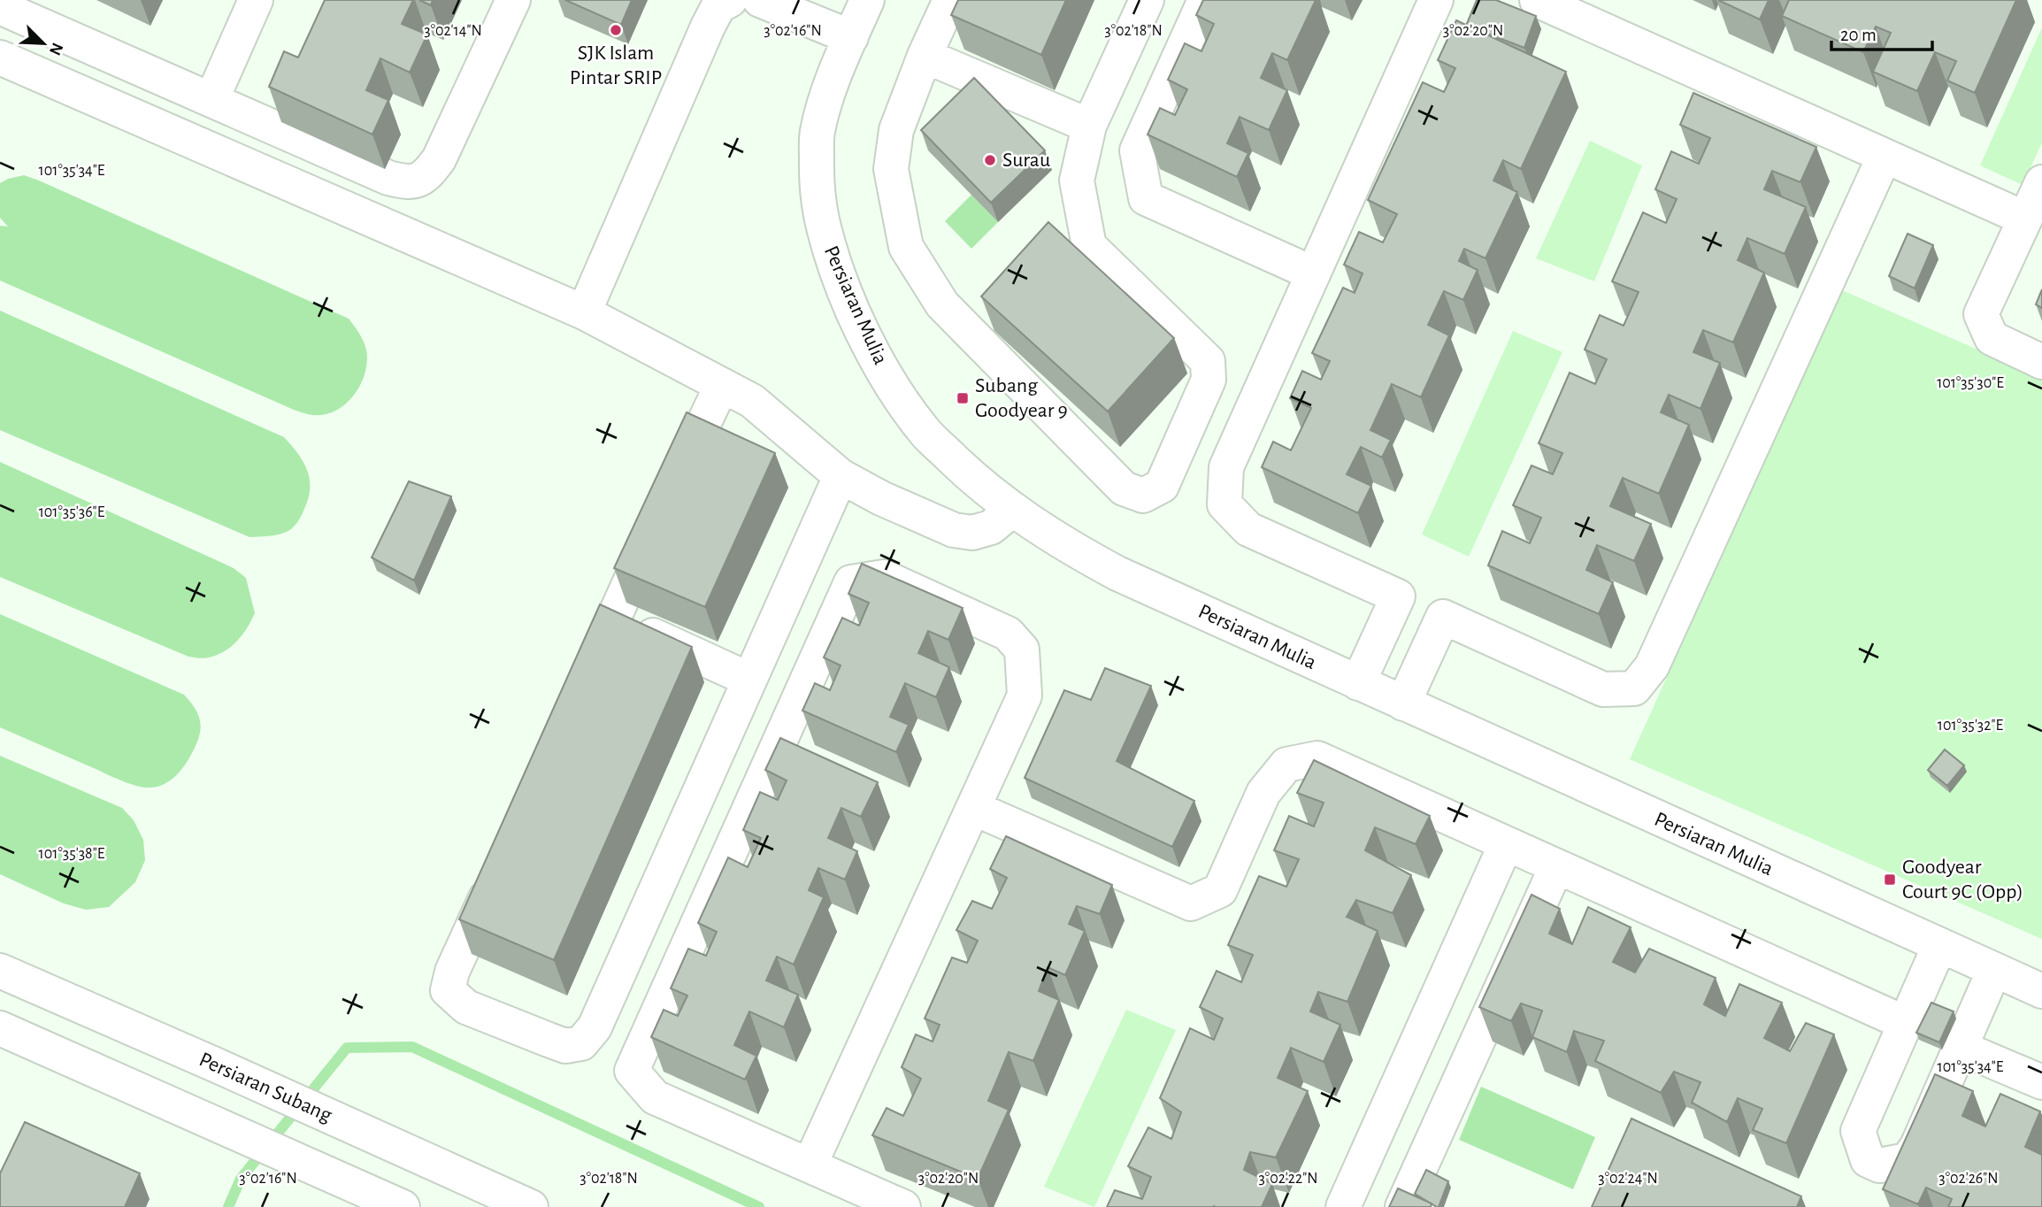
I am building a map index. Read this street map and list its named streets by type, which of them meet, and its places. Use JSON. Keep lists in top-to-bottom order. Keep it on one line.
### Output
{"streets":{"street":["Persiaran Mulia","Persiaran Subang"]},"places":{"other":["SJK Islam Pintar SRIP","Surau"],"transit":["Subang Goodyear 9","Goodyear Court 9C (Opp)"]},"scale_bar":"20 m","north":"bottom right","coordinates":["3°02'16\"N","3°02'18\"N","3°02'14\"N","3°02'20\"N","101°35'34\"E","101°35'30\"E","101°35'36\"E","101°35'32\"E","101°35'38\"E","3°02'22\"N","3°02'24\"N","3°02'26\"N"]}
